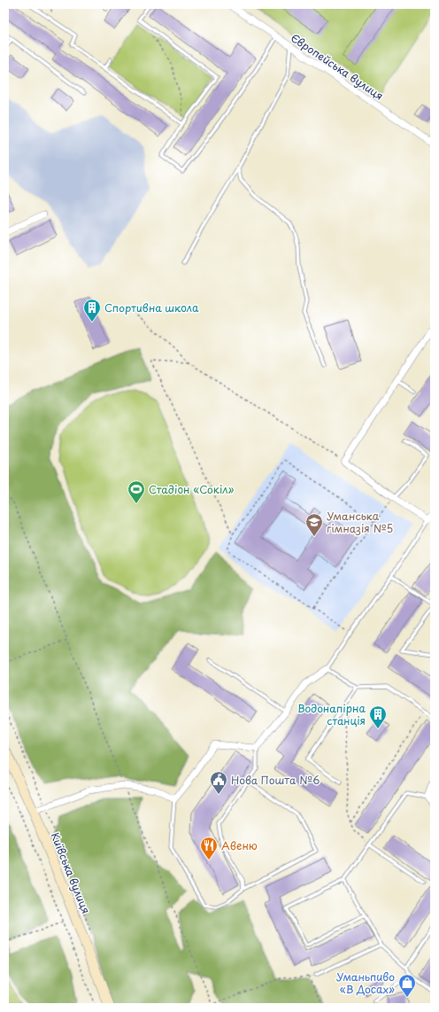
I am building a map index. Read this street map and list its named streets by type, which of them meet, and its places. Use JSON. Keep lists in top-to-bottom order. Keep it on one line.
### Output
{"streets":{"main road":["Київська вулиця"],"street":["Європейська вулиця"]},"places":{"building":["Спортивна школа","Водонапірна станція"],"sports":["Стадіон «Сокіл»"],"school or university":["Уманська гімназія №5"],"public building":["Нова Пошта №6"],"restaurant":["Авеню"],"shop":["Уманьпиво «В Досах»"]}}
